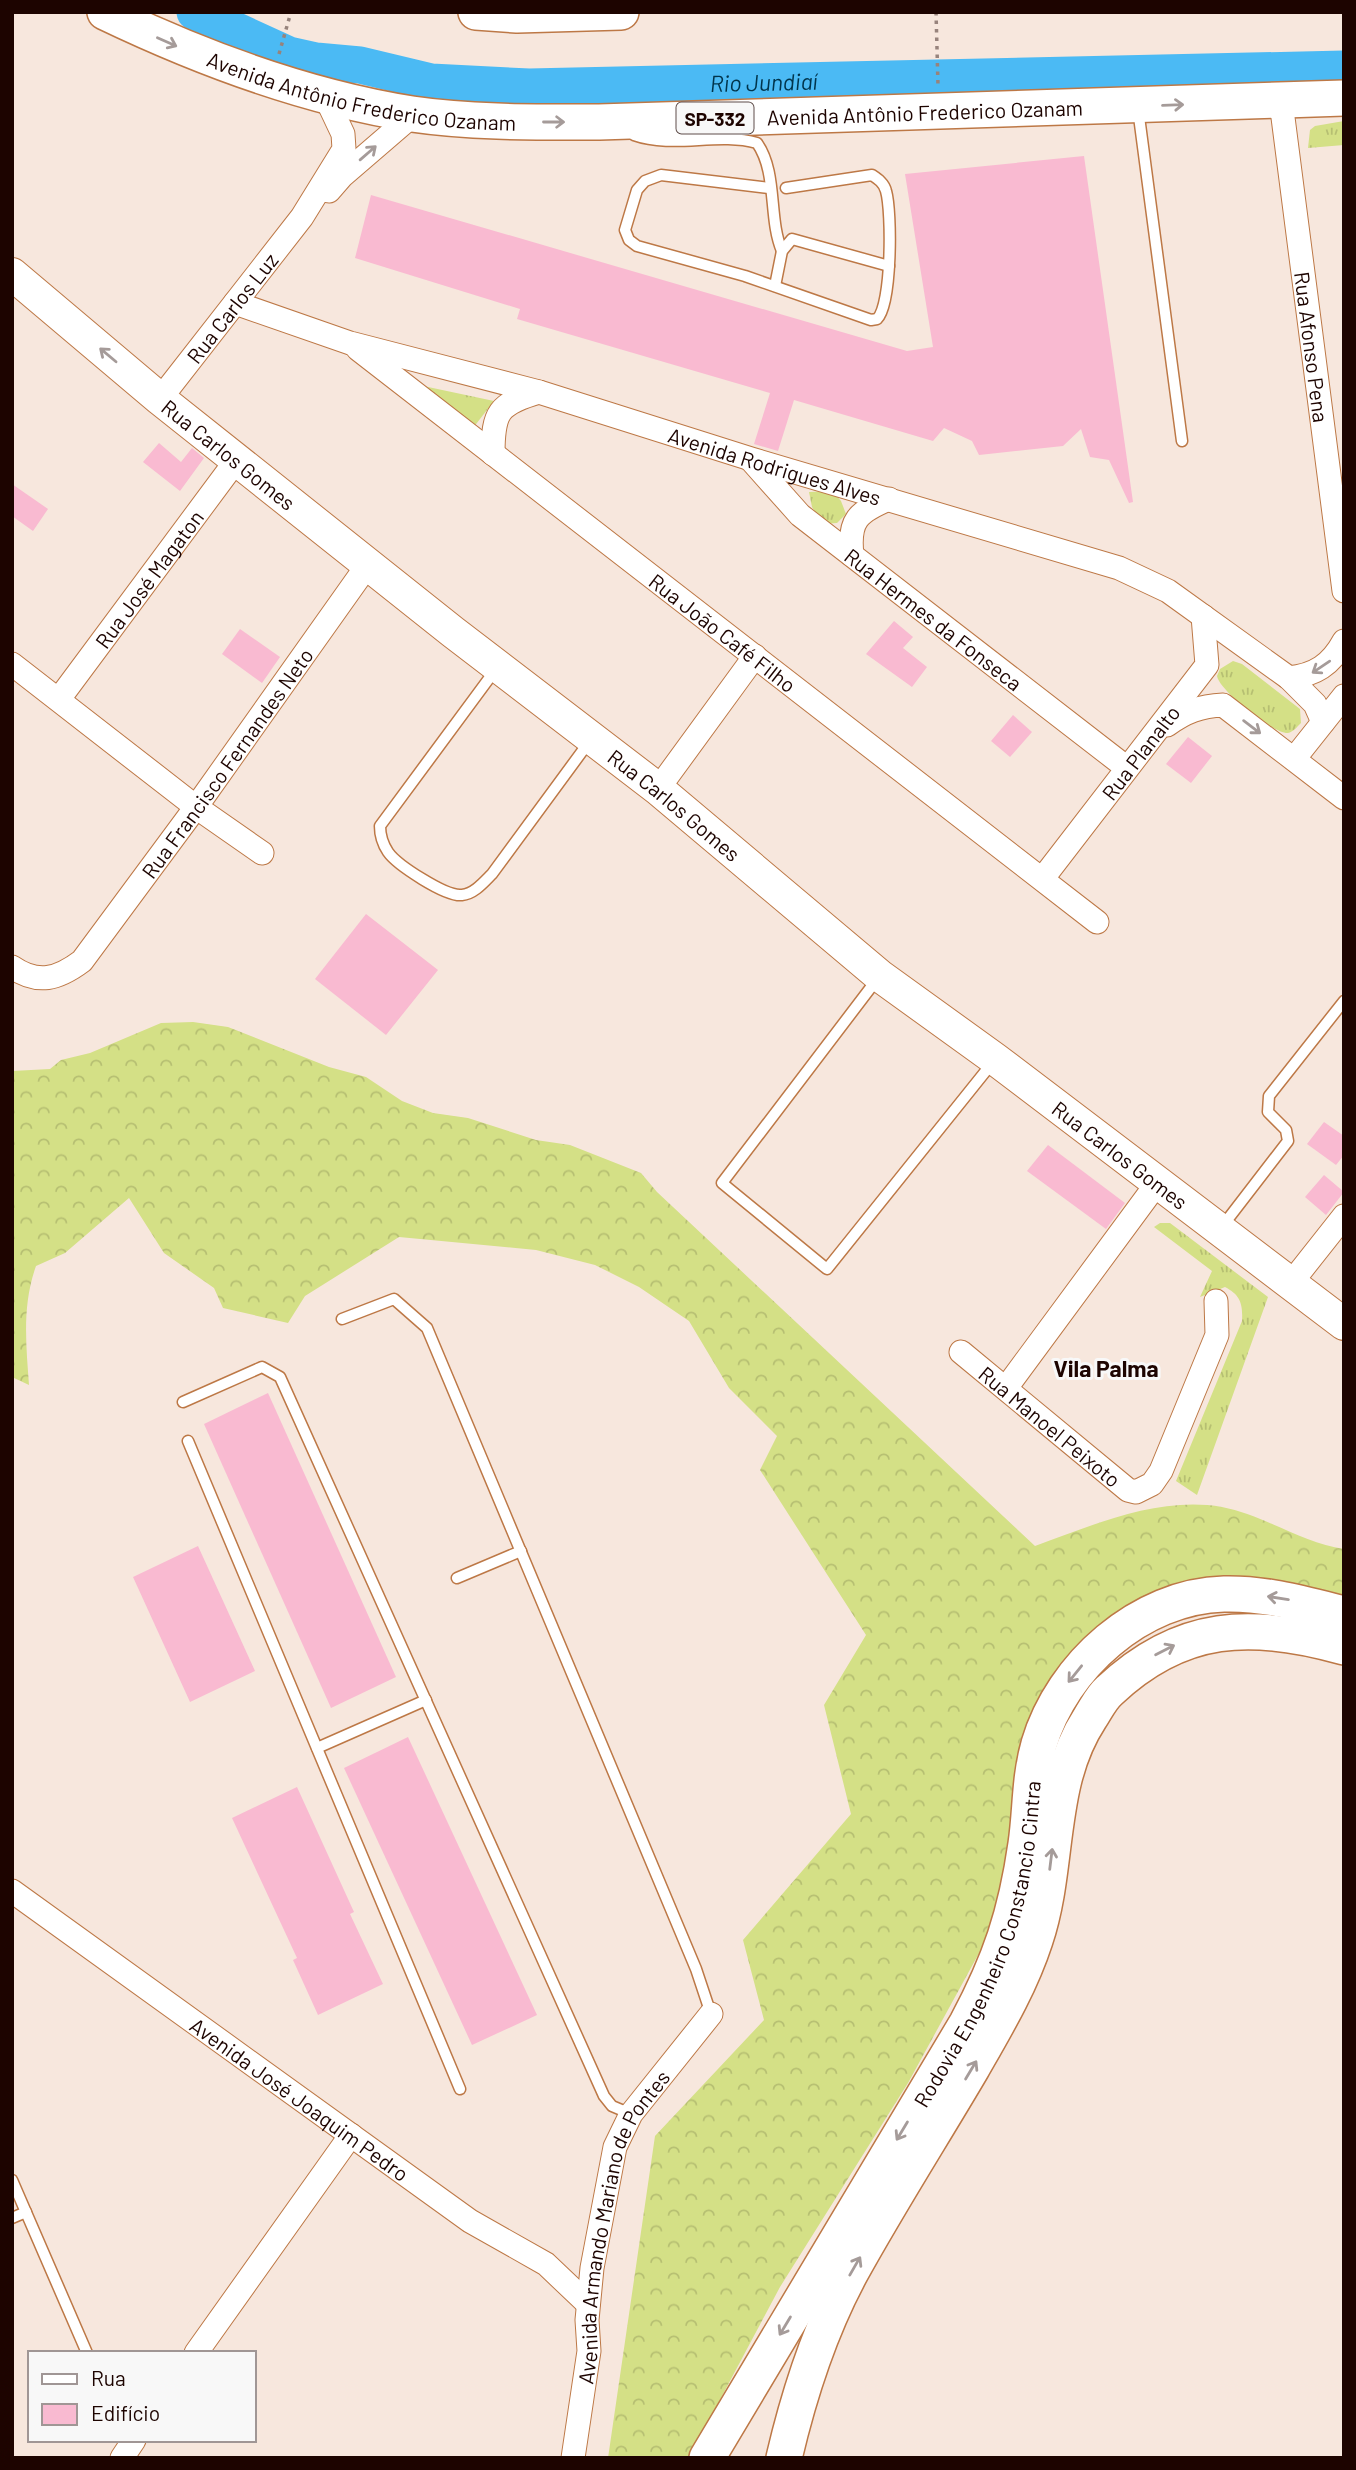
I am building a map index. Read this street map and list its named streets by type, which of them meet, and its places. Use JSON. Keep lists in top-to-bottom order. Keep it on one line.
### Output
{"streets":{"main road":["Avenida Antônio Frederico Ozanam","SP-332","Rua Carlos Gomes","Rodovia Engenheiro Constancio Cintra"],"street":["Rua Carlos Luz","Rua Afonso Pena","Avenida Rodrigues Alves","Rua José Magaton","Rua Hermes da Fonseca","Rua João Café Filho","Rua Planalto","Rua Francisco Fernandes Neto","Rua Manoel Peixoto","Avenida José Joaquim Pedro","Avenida Armando Mariano de Pontes"]},"crossings":[["Avenida Antônio Frederico Ozanam","Rua Carlos Luz"],["Avenida Antônio Frederico Ozanam","Rua Afonso Pena"],["Rua Carlos Luz","Rua Carlos Gomes"],["Rua Carlos Luz","Avenida Rodrigues Alves"],["Rua Carlos Gomes","Rua José Magaton"],["Rua Carlos Gomes","Rua Francisco Fernandes Neto"],["Avenida Rodrigues Alves","Rua Hermes da Fonseca"],["Avenida Rodrigues Alves","Rua João Café Filho"],["Avenida Rodrigues Alves","Rua Planalto"],["Rua Hermes da Fonseca","Rua Planalto"],["Rua João Café Filho","Rua Planalto"],["Avenida José Joaquim Pedro","Avenida Armando Mariano de Pontes"]],"one_way":["Avenida Antônio Frederico Ozanam"],"districts":["Vila Palma"],"water":["Rio Jundiaí"],"legend":["Rua","Edifício"]}
